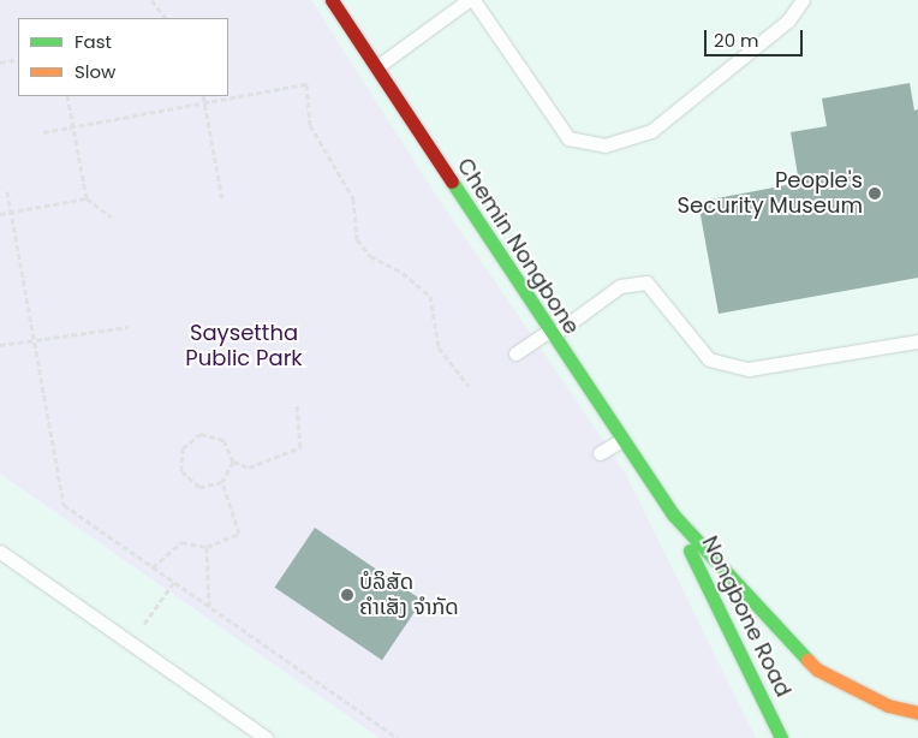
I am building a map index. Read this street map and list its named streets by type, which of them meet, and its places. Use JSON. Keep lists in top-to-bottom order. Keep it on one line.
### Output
{"streets":{"street":["Chemin Nongbone","Nongbone Road"]},"crossings":[["Chemin Nongbone","Nongbone Road"]],"parks":["Saysettha Public Park"],"places":["People's Security Museum","ບໍລິສັດ ຄຳເສັງ ຈຳກັດ"],"legend":["Fast","Slow"],"scale_bar":"20 m"}
